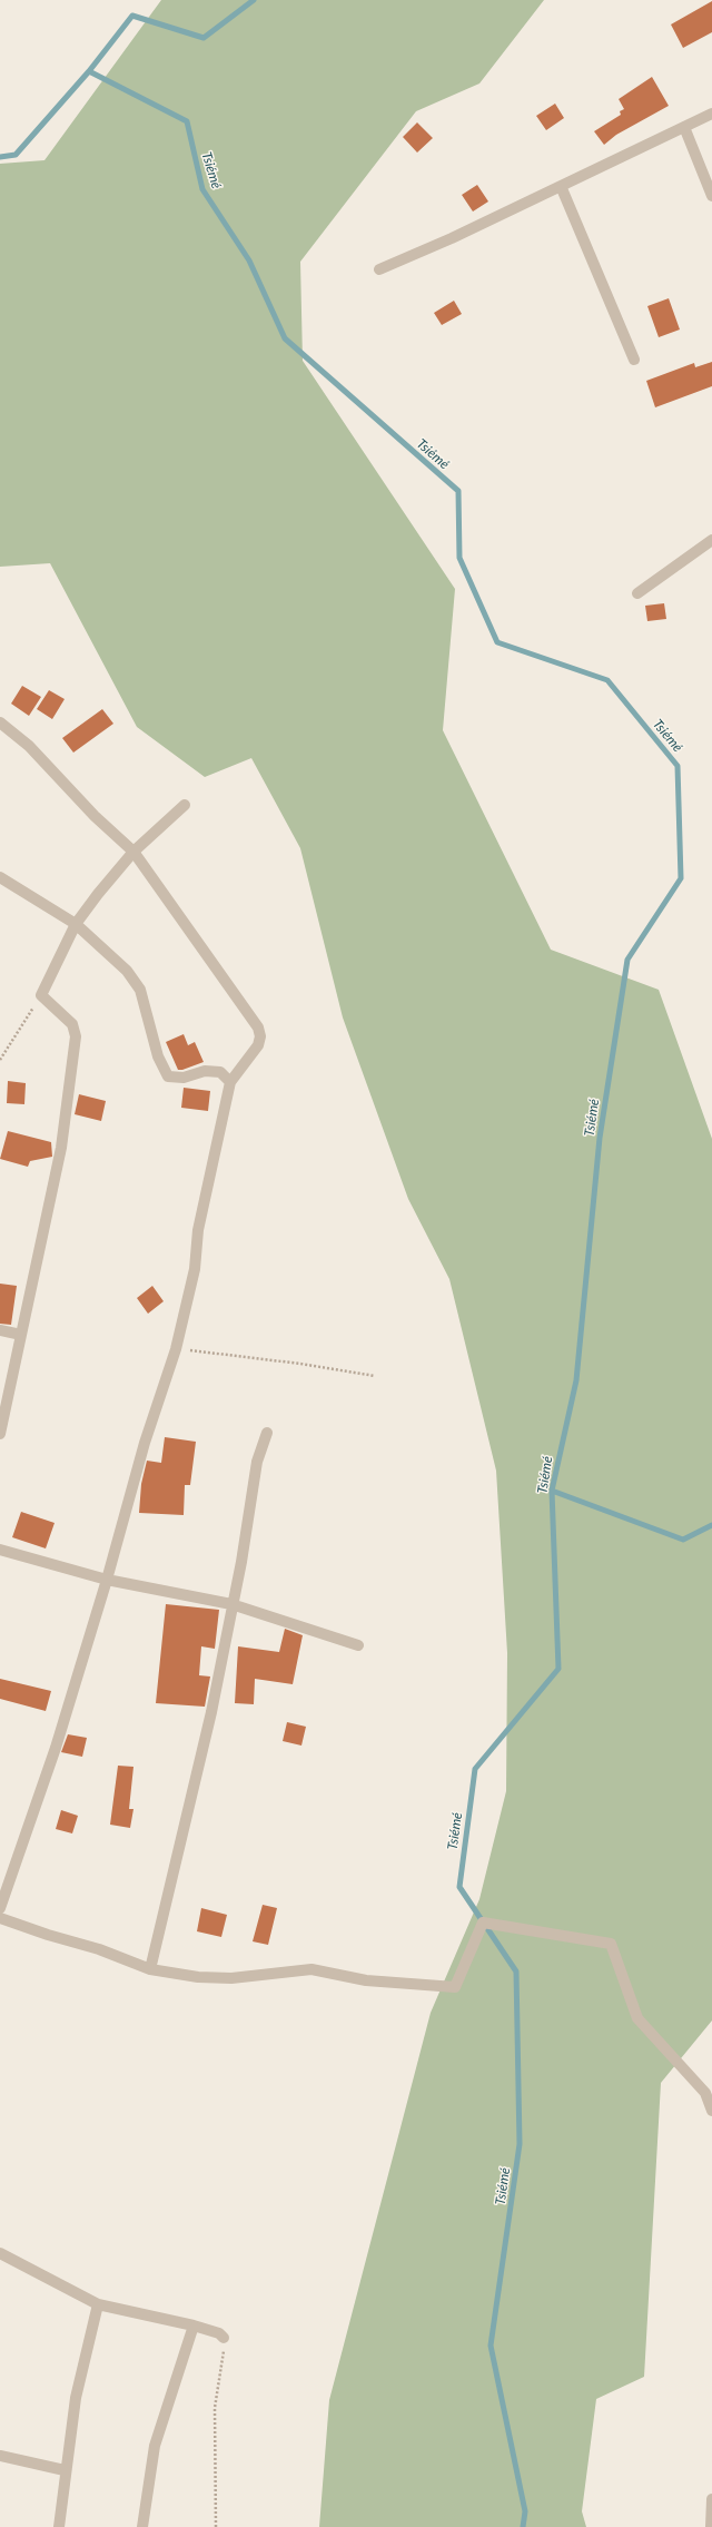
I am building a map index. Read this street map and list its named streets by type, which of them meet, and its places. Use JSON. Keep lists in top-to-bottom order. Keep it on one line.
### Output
{"water":["Tsiémé"]}
